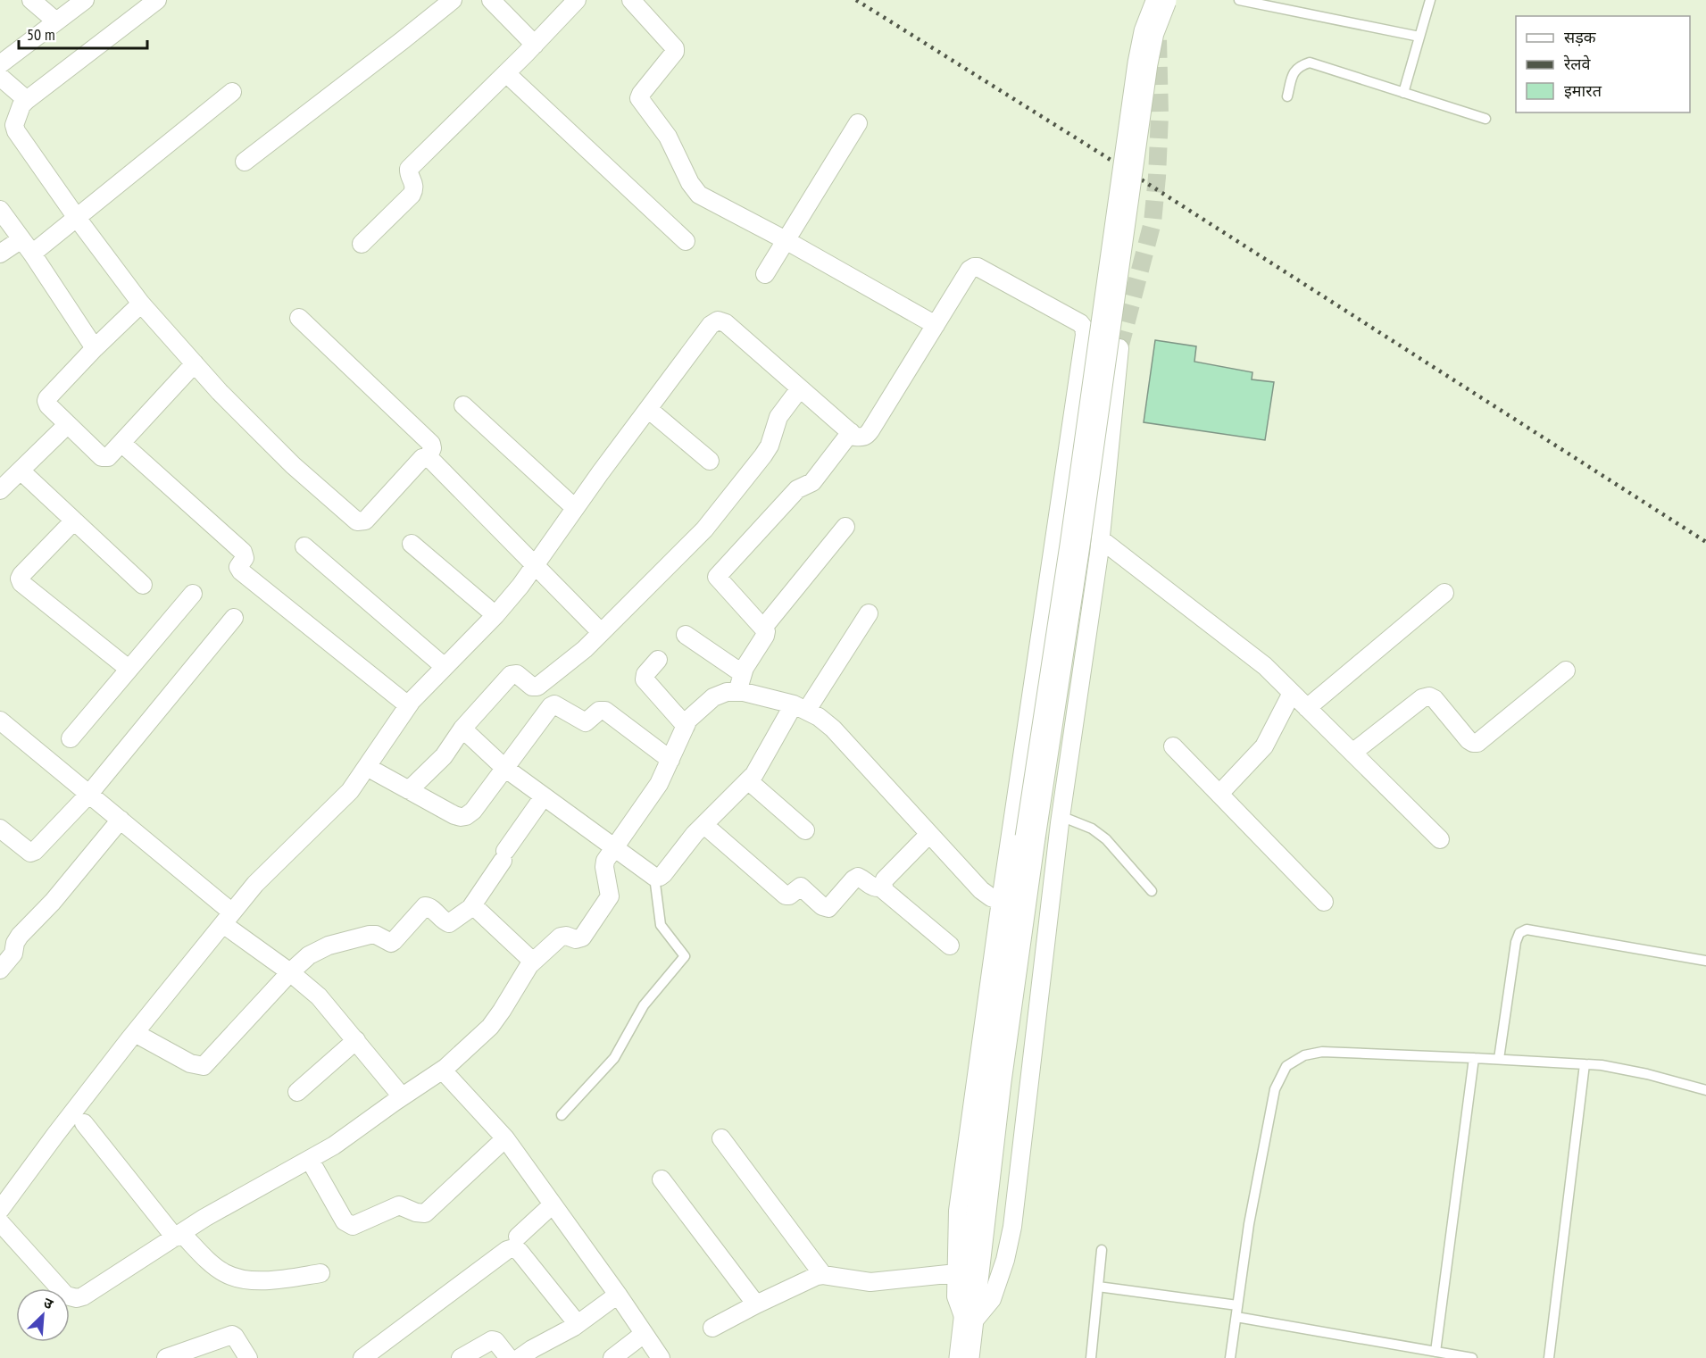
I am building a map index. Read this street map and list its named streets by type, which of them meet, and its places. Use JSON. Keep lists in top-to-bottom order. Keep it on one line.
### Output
{"legend":["सड़क","रेलवे","इमारत"],"scale_bar":"50 m","north":"top right"}
